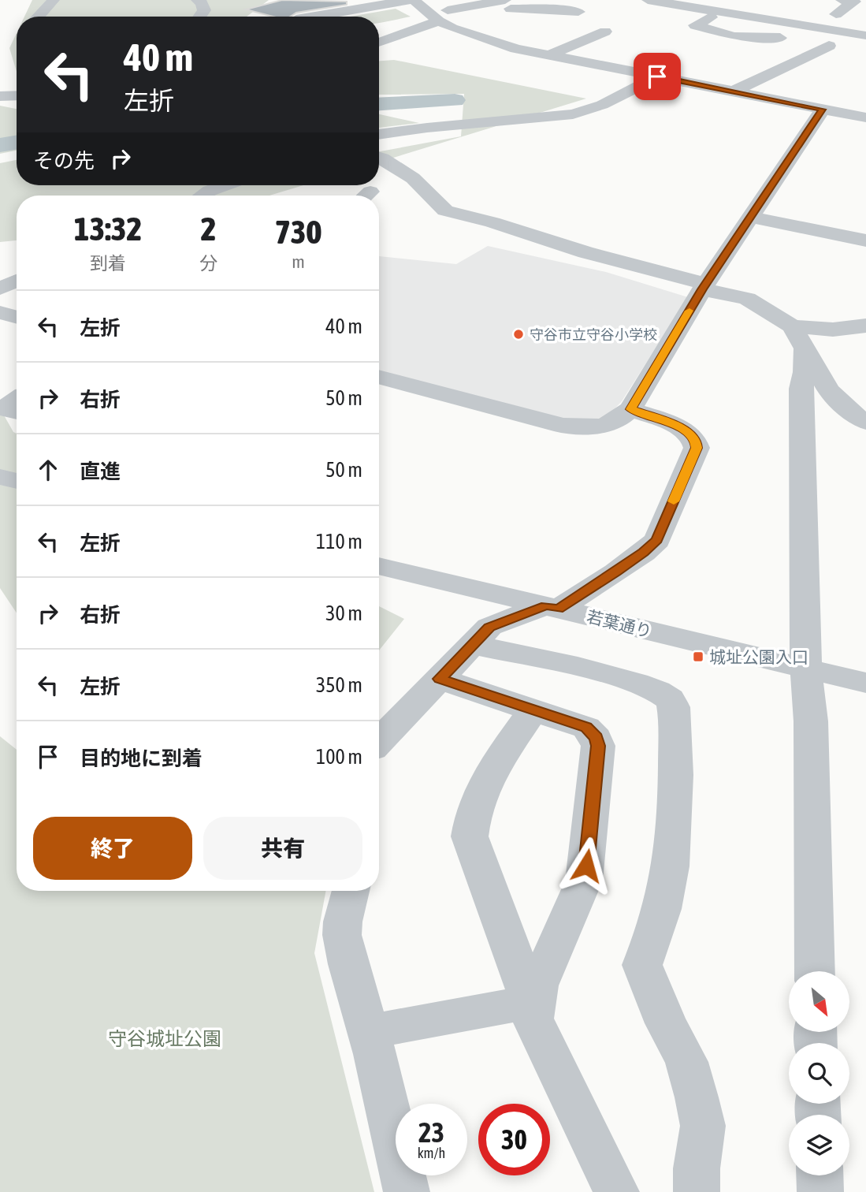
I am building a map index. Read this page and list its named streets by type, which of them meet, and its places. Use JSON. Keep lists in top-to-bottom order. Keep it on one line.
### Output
{"streets":{"street":["若葉通り"]},"parks":["守谷城址公園"],"places":{"other":["守谷市立守谷小学校"],"transit":["城址公園入口"]},"north":"bottom right","page":{"turn":["40 m","左折"],"then":"その先","eta":["13:32","到着","2","分","730","m"],"list":[{"name":"左折","value":"40 m"},{"name":"右折","value":"50 m"},{"name":"直進","value":"50 m"},{"name":"左折","value":"110 m"},{"name":"右折","value":"30 m"},{"name":"左折","value":"350 m"},{"name":"目的地に到着","value":"100 m"}],"buttons":["終了","共有"],"speed":"23 km/h","limit":"30"}}
